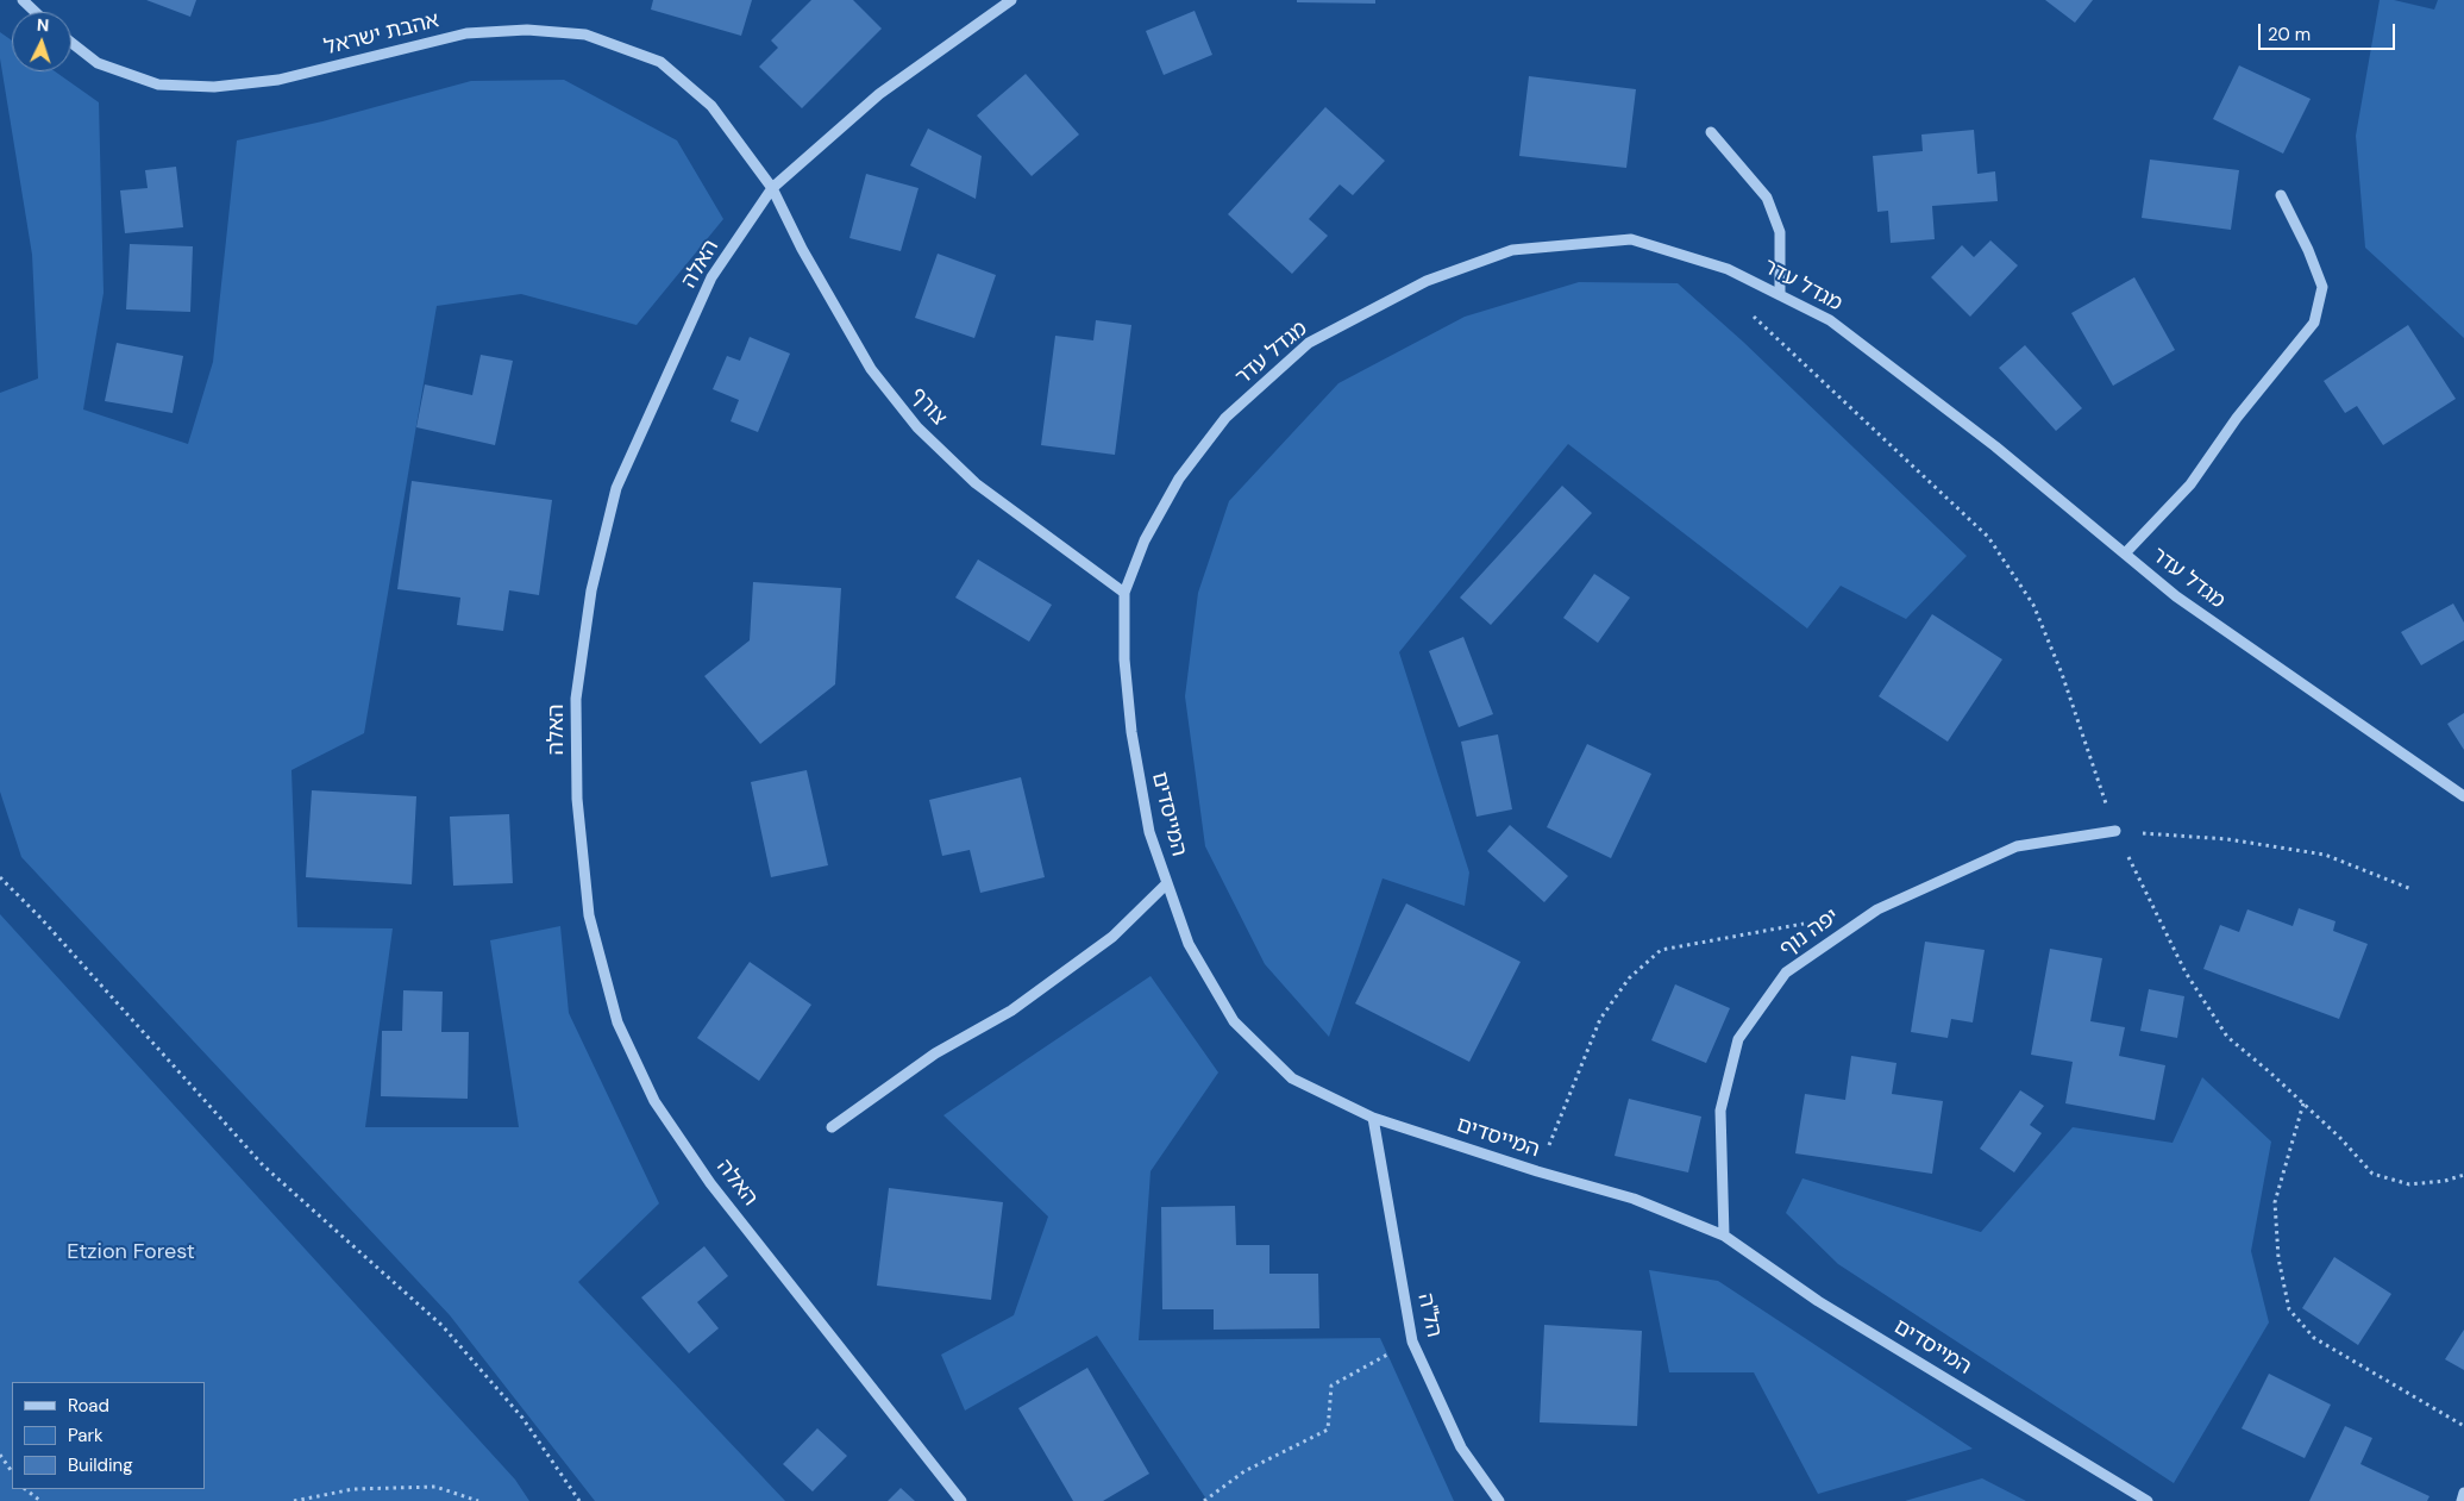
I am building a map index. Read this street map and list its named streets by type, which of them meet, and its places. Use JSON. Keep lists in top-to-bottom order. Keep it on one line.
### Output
{"streets":{"street":["אהבת ישראל","האלה","מגדל עדר","צורף","המייסדים","יפה נוף","הל\"ה"]},"crossings":[["אהבת ישראל","האלה"],["אהבת ישראל","צורף"],["האלה","צורף"],["מגדל עדר","צורף"],["מגדל עדר","המייסדים"],["צורף","המייסדים"],["המייסדים","יפה נוף"],["המייסדים","הל\"ה"]],"parks":["Etzion Forest"],"legend":["Road","Park","Building"],"scale_bar":"20 m","north":"top"}
